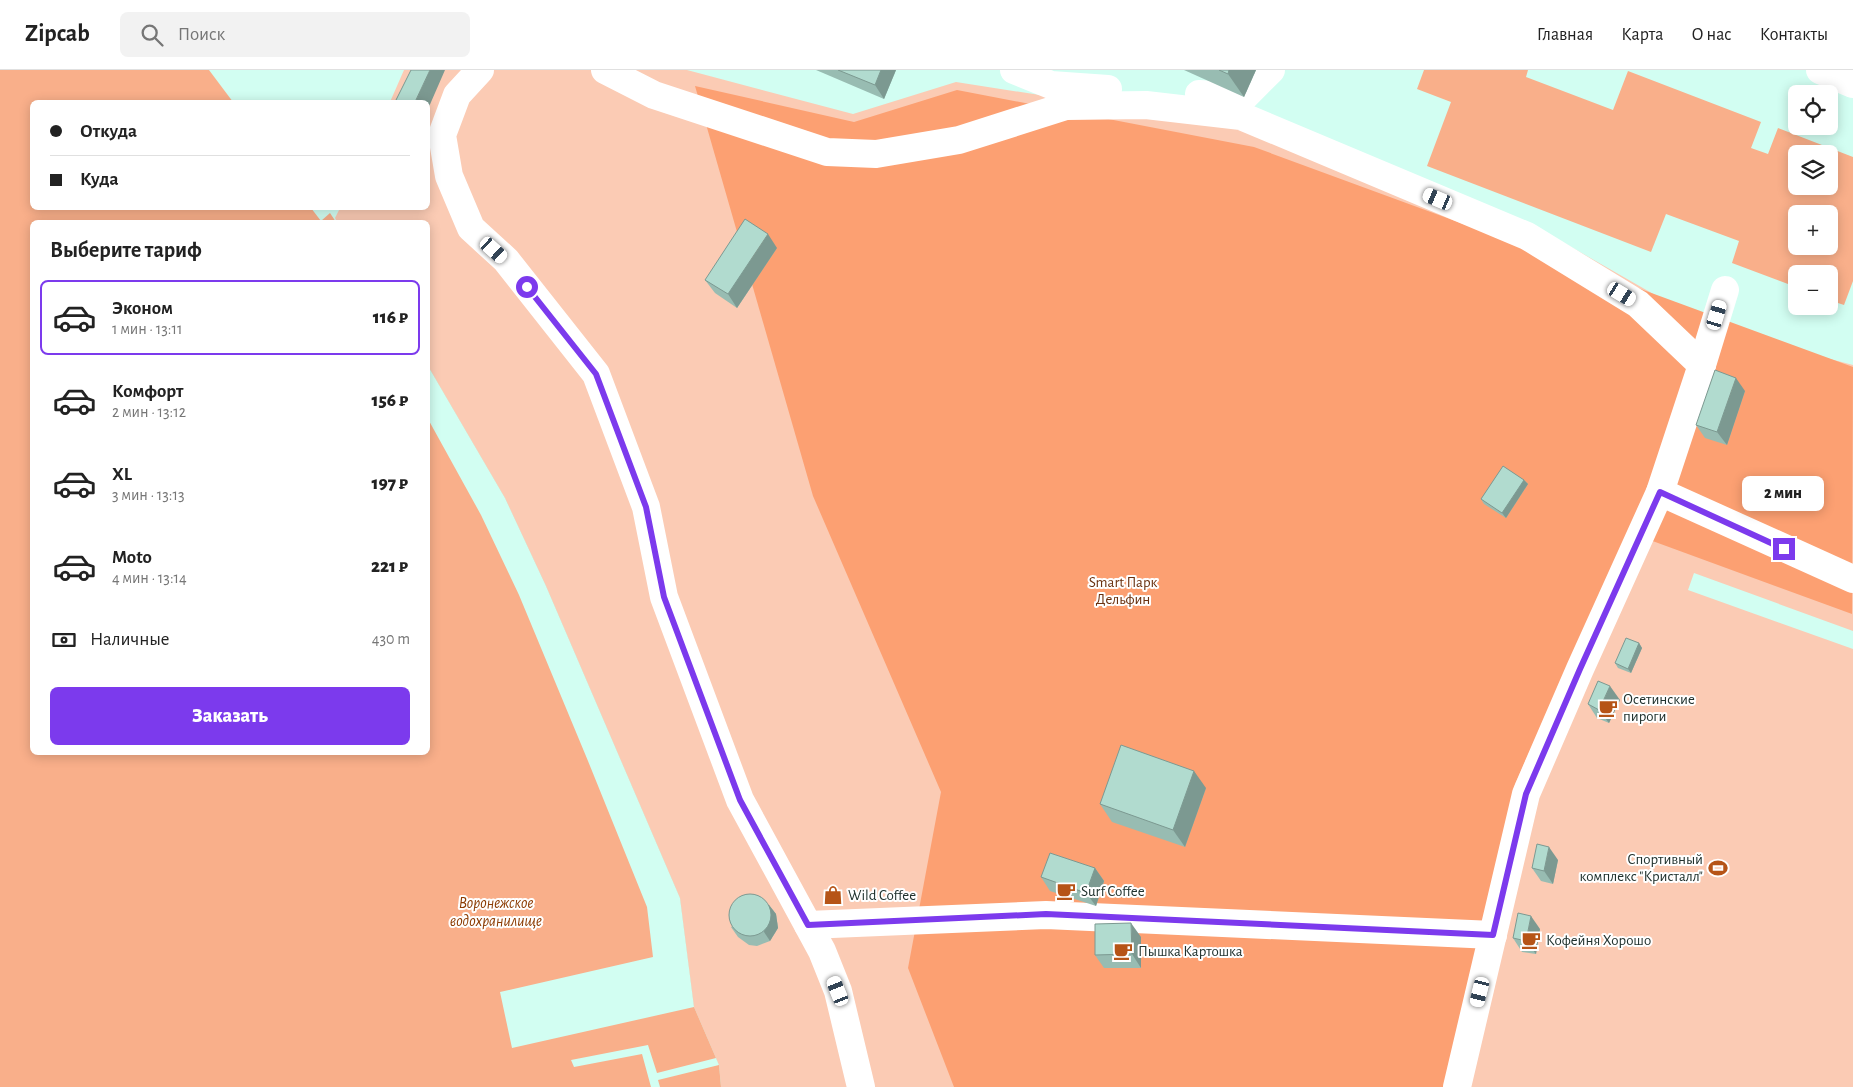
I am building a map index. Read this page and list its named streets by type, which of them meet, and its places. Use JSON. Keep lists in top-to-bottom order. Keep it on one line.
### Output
{"water":["Воронежское водохранилище"],"parks":["Smart Парк Дельфин"],"places":{"cafe":["Осетинские пироги","Surf Coffee","Кофейня Хорошо","Пышка Картошка"],"sports":["Спортивный комплекс \"Кристалл\""],"shop":["Wild Coffee"]},"page":{"header":"Zipcab","search":"Поиск","nav":["Главная","Карта","О нас","Контакты"],"map_buttons":["+","−"],"banner":["Откуда","Куда"],"heading":"Выберите тариф","list":[{"name":"Эконом","note":"1 мин · 13:11","value":"116 ₽"},{"name":"Комфорт","note":"2 мин · 13:12","value":"156 ₽"},{"name":"XL","note":"3 мин · 13:13","value":"197 ₽"},{"name":"Moto","note":"4 мин · 13:14","value":"221 ₽"}],"bubble":"2 мин","pay":["Наличные","430 m"],"buttons":"Заказать"}}
